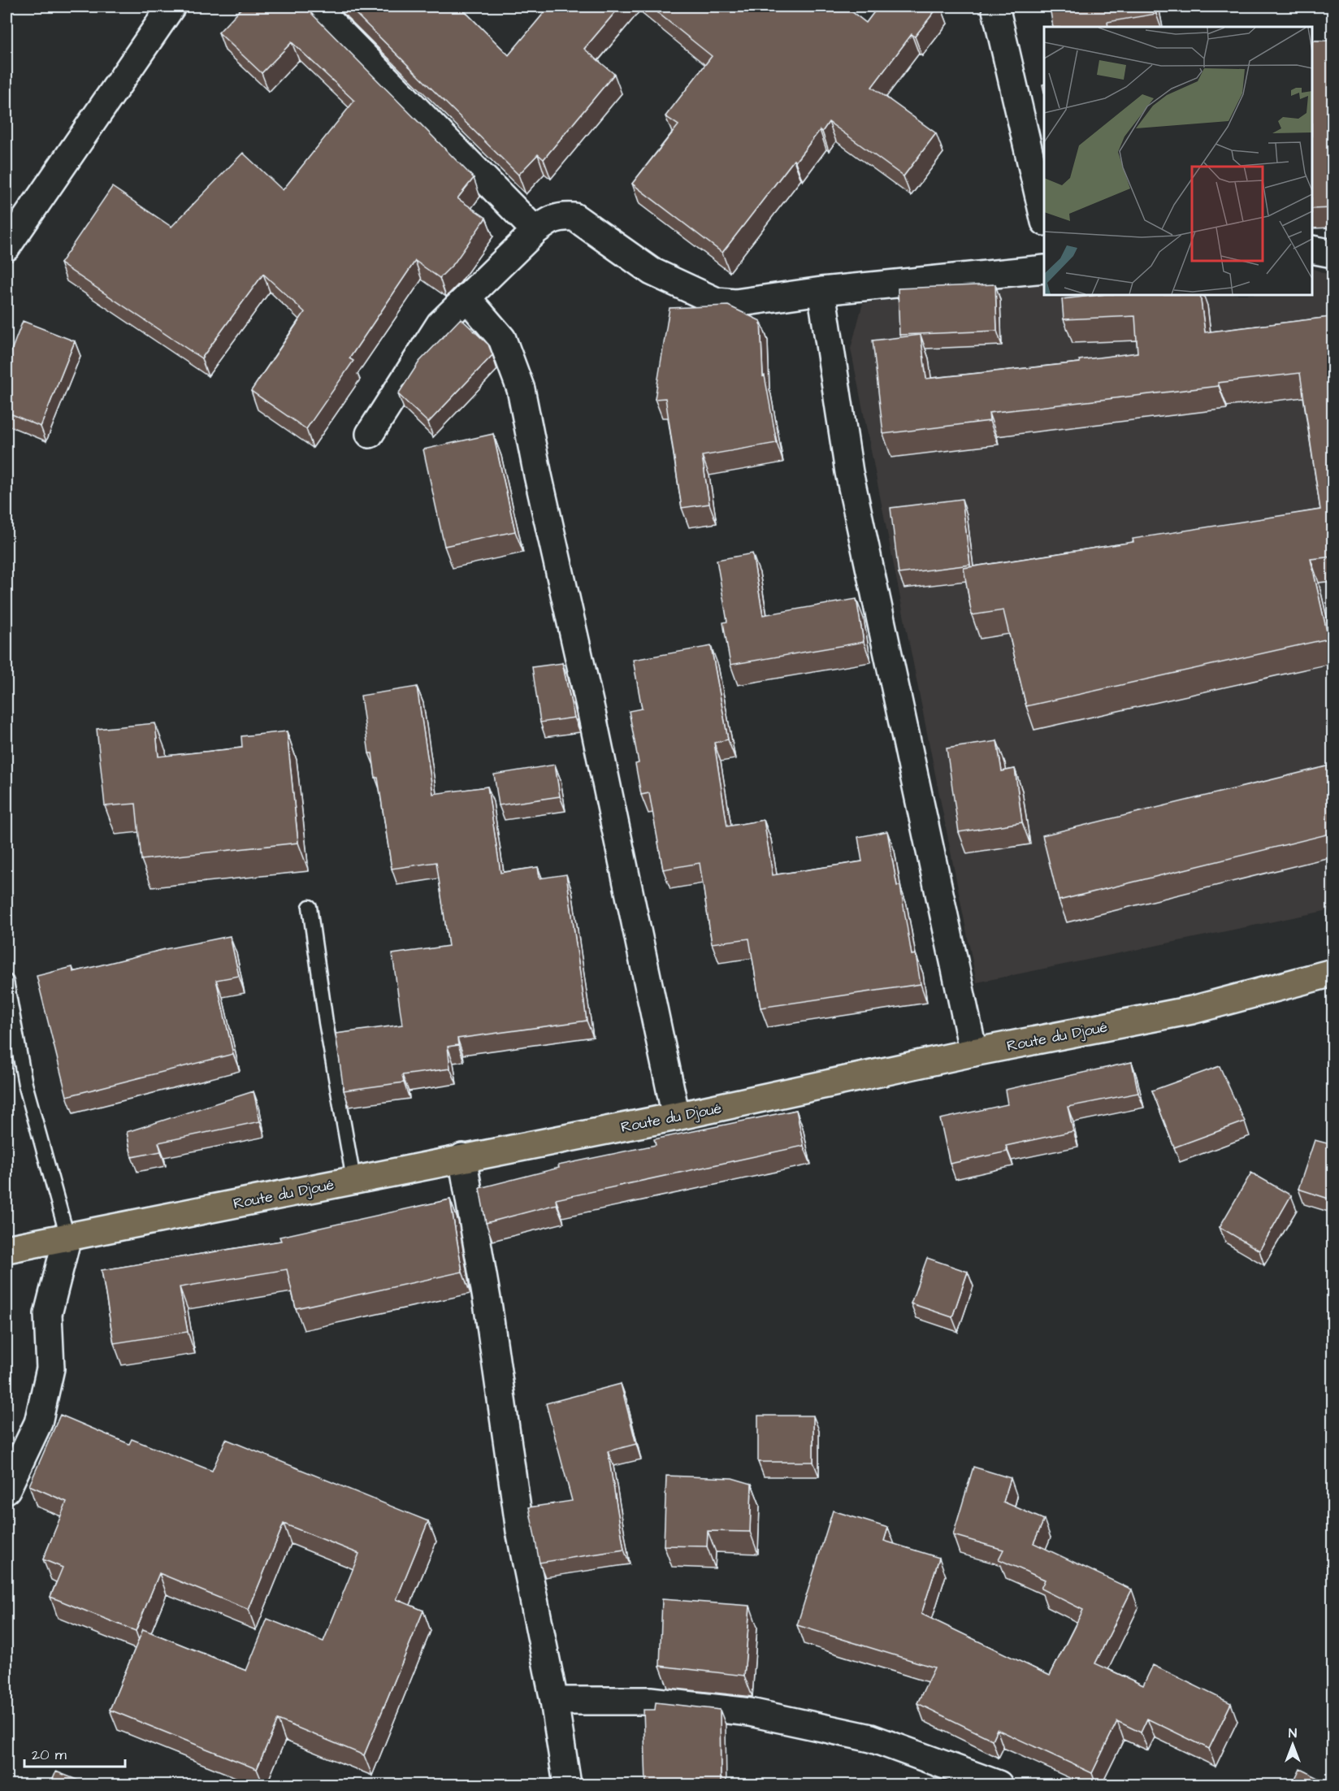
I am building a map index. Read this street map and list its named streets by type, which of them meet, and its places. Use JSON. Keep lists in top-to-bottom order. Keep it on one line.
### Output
{"streets":{"main road":["Route du Djoué"]},"scale_bar":"20 m","north":"top"}
